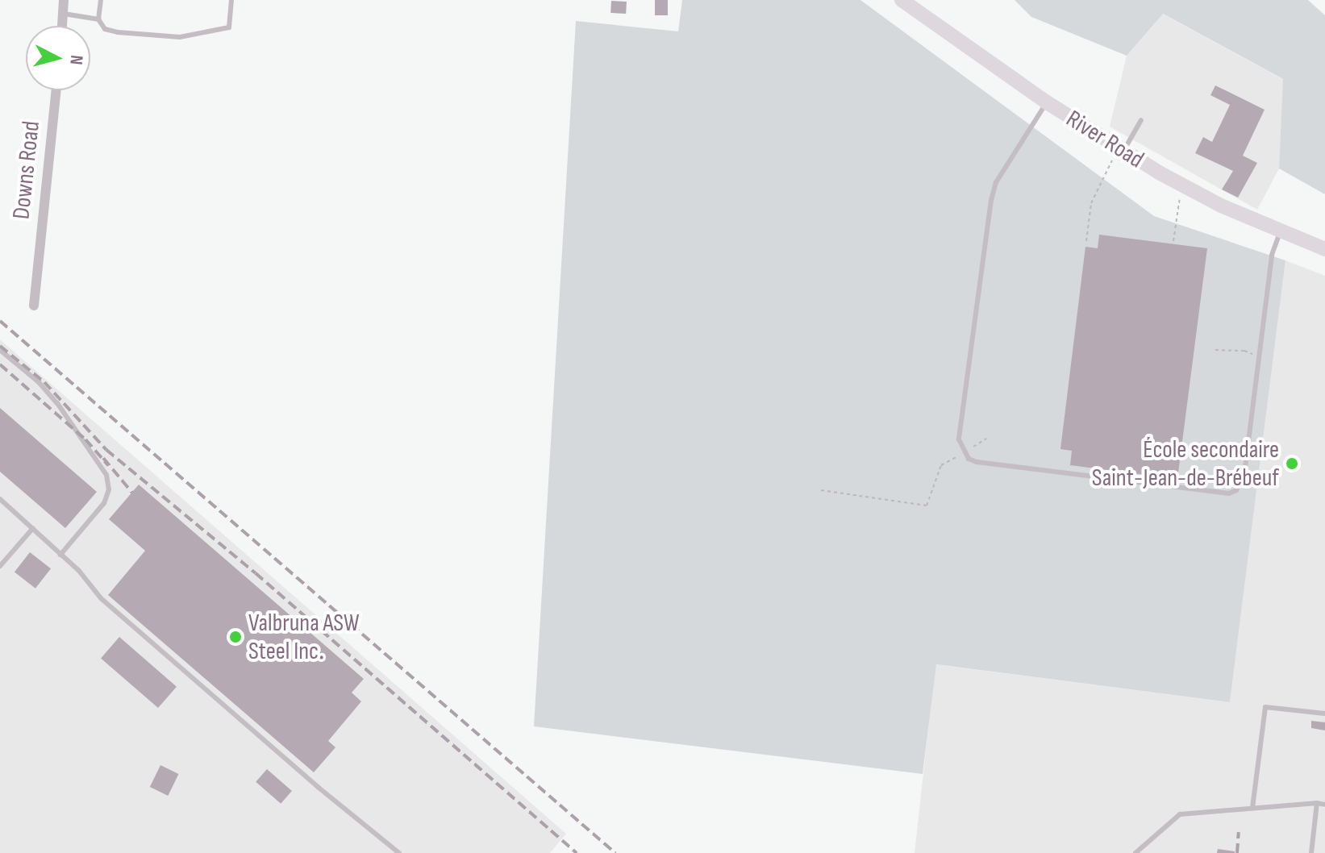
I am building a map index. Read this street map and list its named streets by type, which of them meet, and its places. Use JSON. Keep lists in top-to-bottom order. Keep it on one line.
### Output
{"streets":{"street":["River Road","Downs Road"]},"places":["École secondaire Saint-Jean-de-Brébeuf","Valbruna ASW Steel Inc."],"north":"right"}
